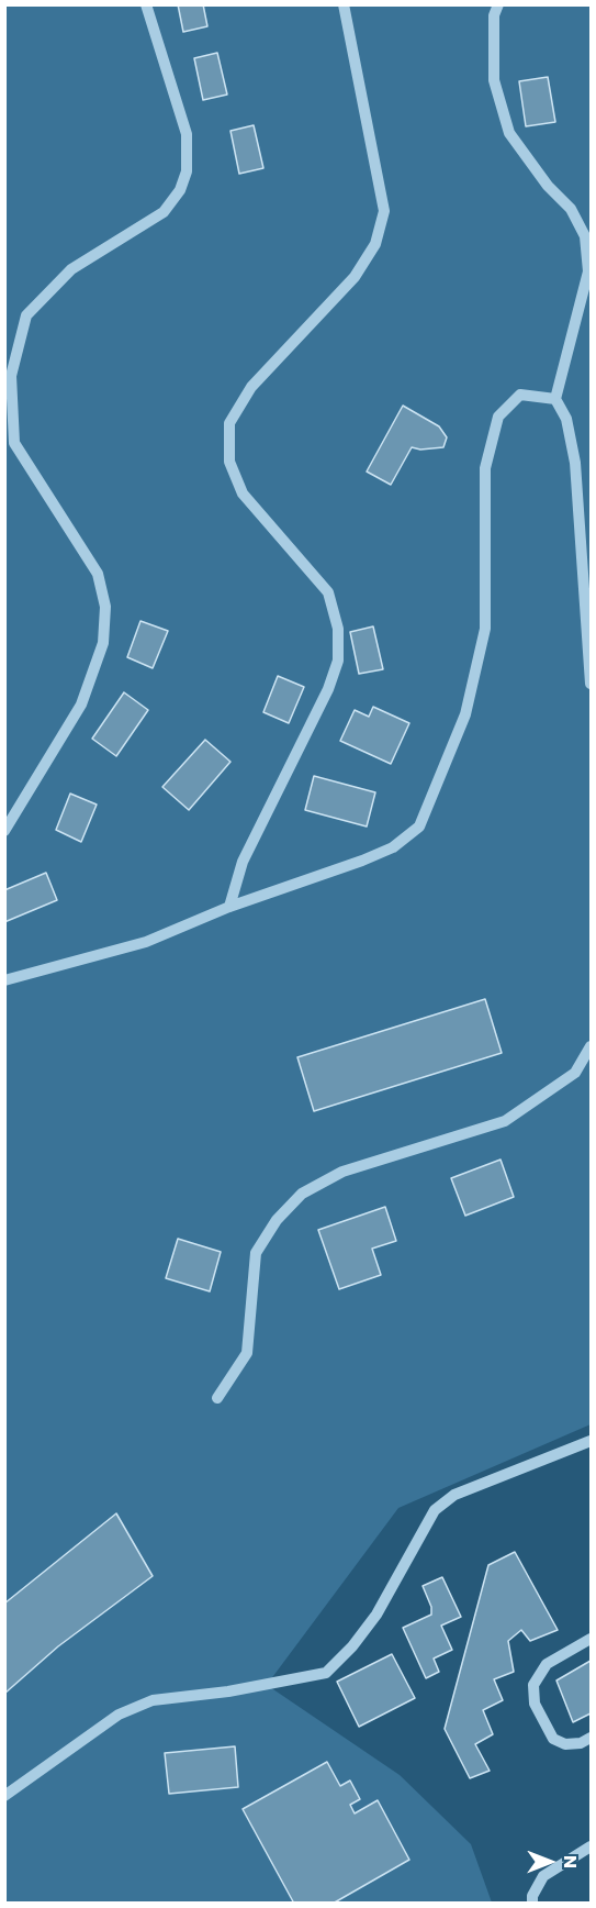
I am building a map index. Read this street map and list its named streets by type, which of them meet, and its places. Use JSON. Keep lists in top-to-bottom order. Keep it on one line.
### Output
{"north":"right"}
